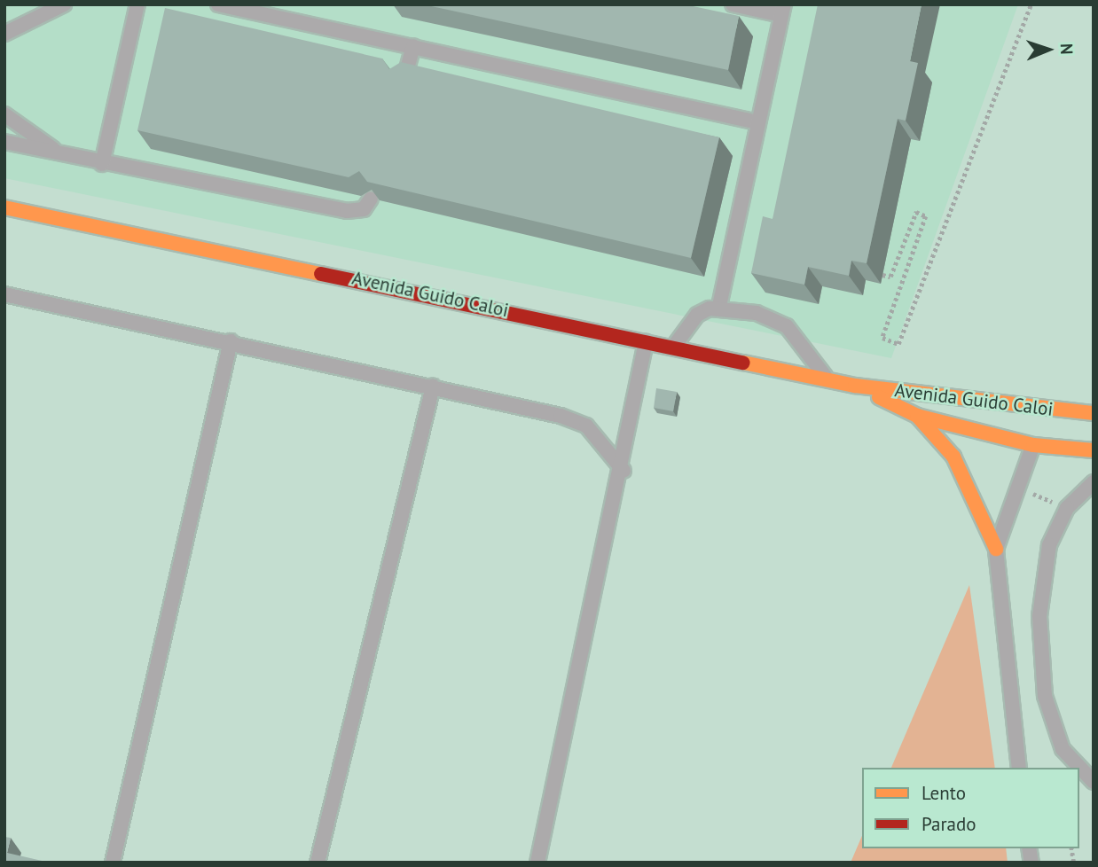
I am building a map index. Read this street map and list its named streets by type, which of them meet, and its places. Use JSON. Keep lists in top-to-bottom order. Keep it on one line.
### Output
{"streets":{"main road":["Avenida Guido Caloi"]},"legend":["Lento","Parado"],"north":"right"}
